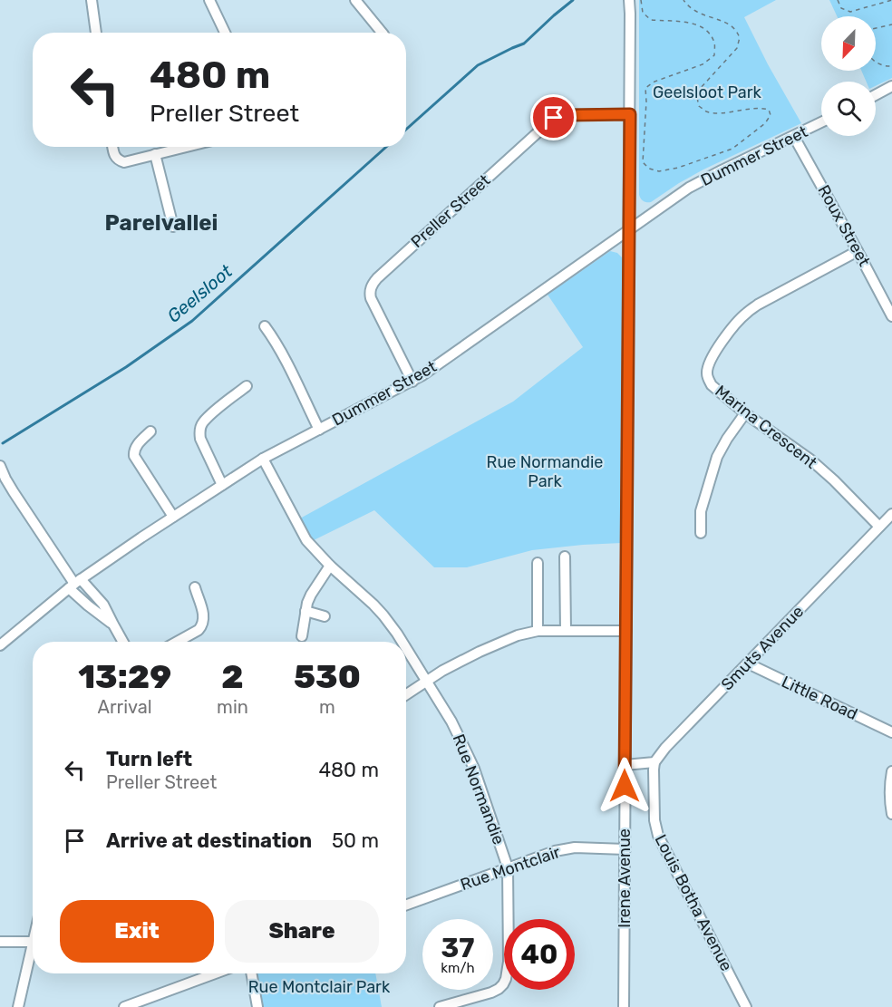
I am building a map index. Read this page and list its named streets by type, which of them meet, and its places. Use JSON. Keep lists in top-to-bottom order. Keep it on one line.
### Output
{"streets":{"street":["Dummer Street","Preller Street","Roux Street","Marina Crescent","Smuts Avenue","Little Road","Rue Normandie","Rue Montclair","Irene Avenue","Louis Botha Avenue"]},"crossings":[["Dummer Street","Preller Street"],["Dummer Street","Roux Street"],["Dummer Street","Rue Normandie"],["Dummer Street","Irene Avenue"],["Preller Street","Irene Avenue"],["Roux Street","Marina Crescent"],["Marina Crescent","Smuts Avenue"],["Smuts Avenue","Little Road"],["Smuts Avenue","Louis Botha Avenue"],["Rue Normandie","Rue Montclair"],["Rue Montclair","Irene Avenue"]],"districts":["Parelvallei"],"water":["Geelsloot"],"parks":["Geelsloot Park","Rue Normandie Park","Rue Montclair Park"],"north":"bottom left","page":{"turn":["480 m","Preller Street"],"eta":["13:29","Arrival","2","min","530","m"],"list":[{"name":"Turn left","note":"Preller Street","value":"480 m"},{"name":"Arrive at destination","value":"50 m"}],"buttons":["Exit","Share"],"speed":"37 km/h","limit":"40"}}
